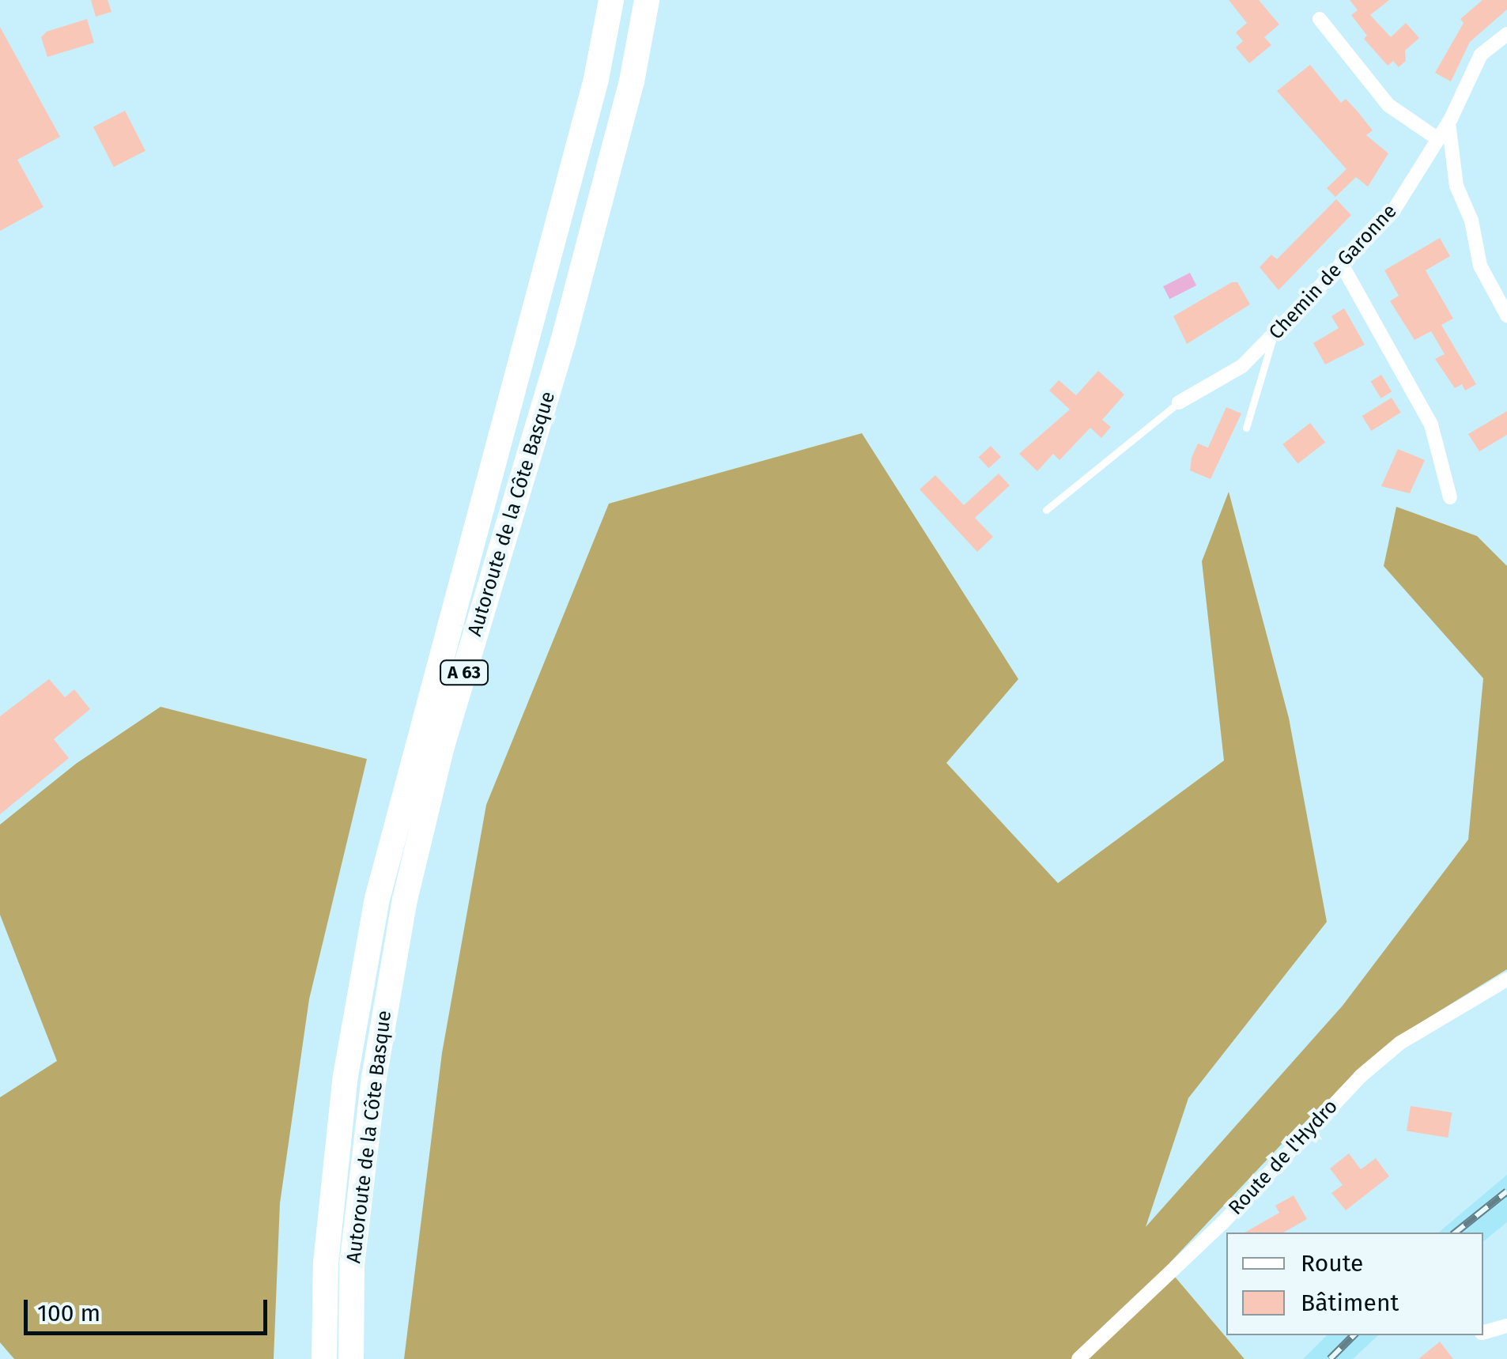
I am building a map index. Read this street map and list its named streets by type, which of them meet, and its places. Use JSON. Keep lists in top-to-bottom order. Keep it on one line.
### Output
{"streets":{"highway":["Autoroute de la Côte Basque","A 63"],"street":["Chemin de Garonne","Route de l'Hydro"]},"legend":["Route","Bâtiment"],"scale_bar":"100 m"}
